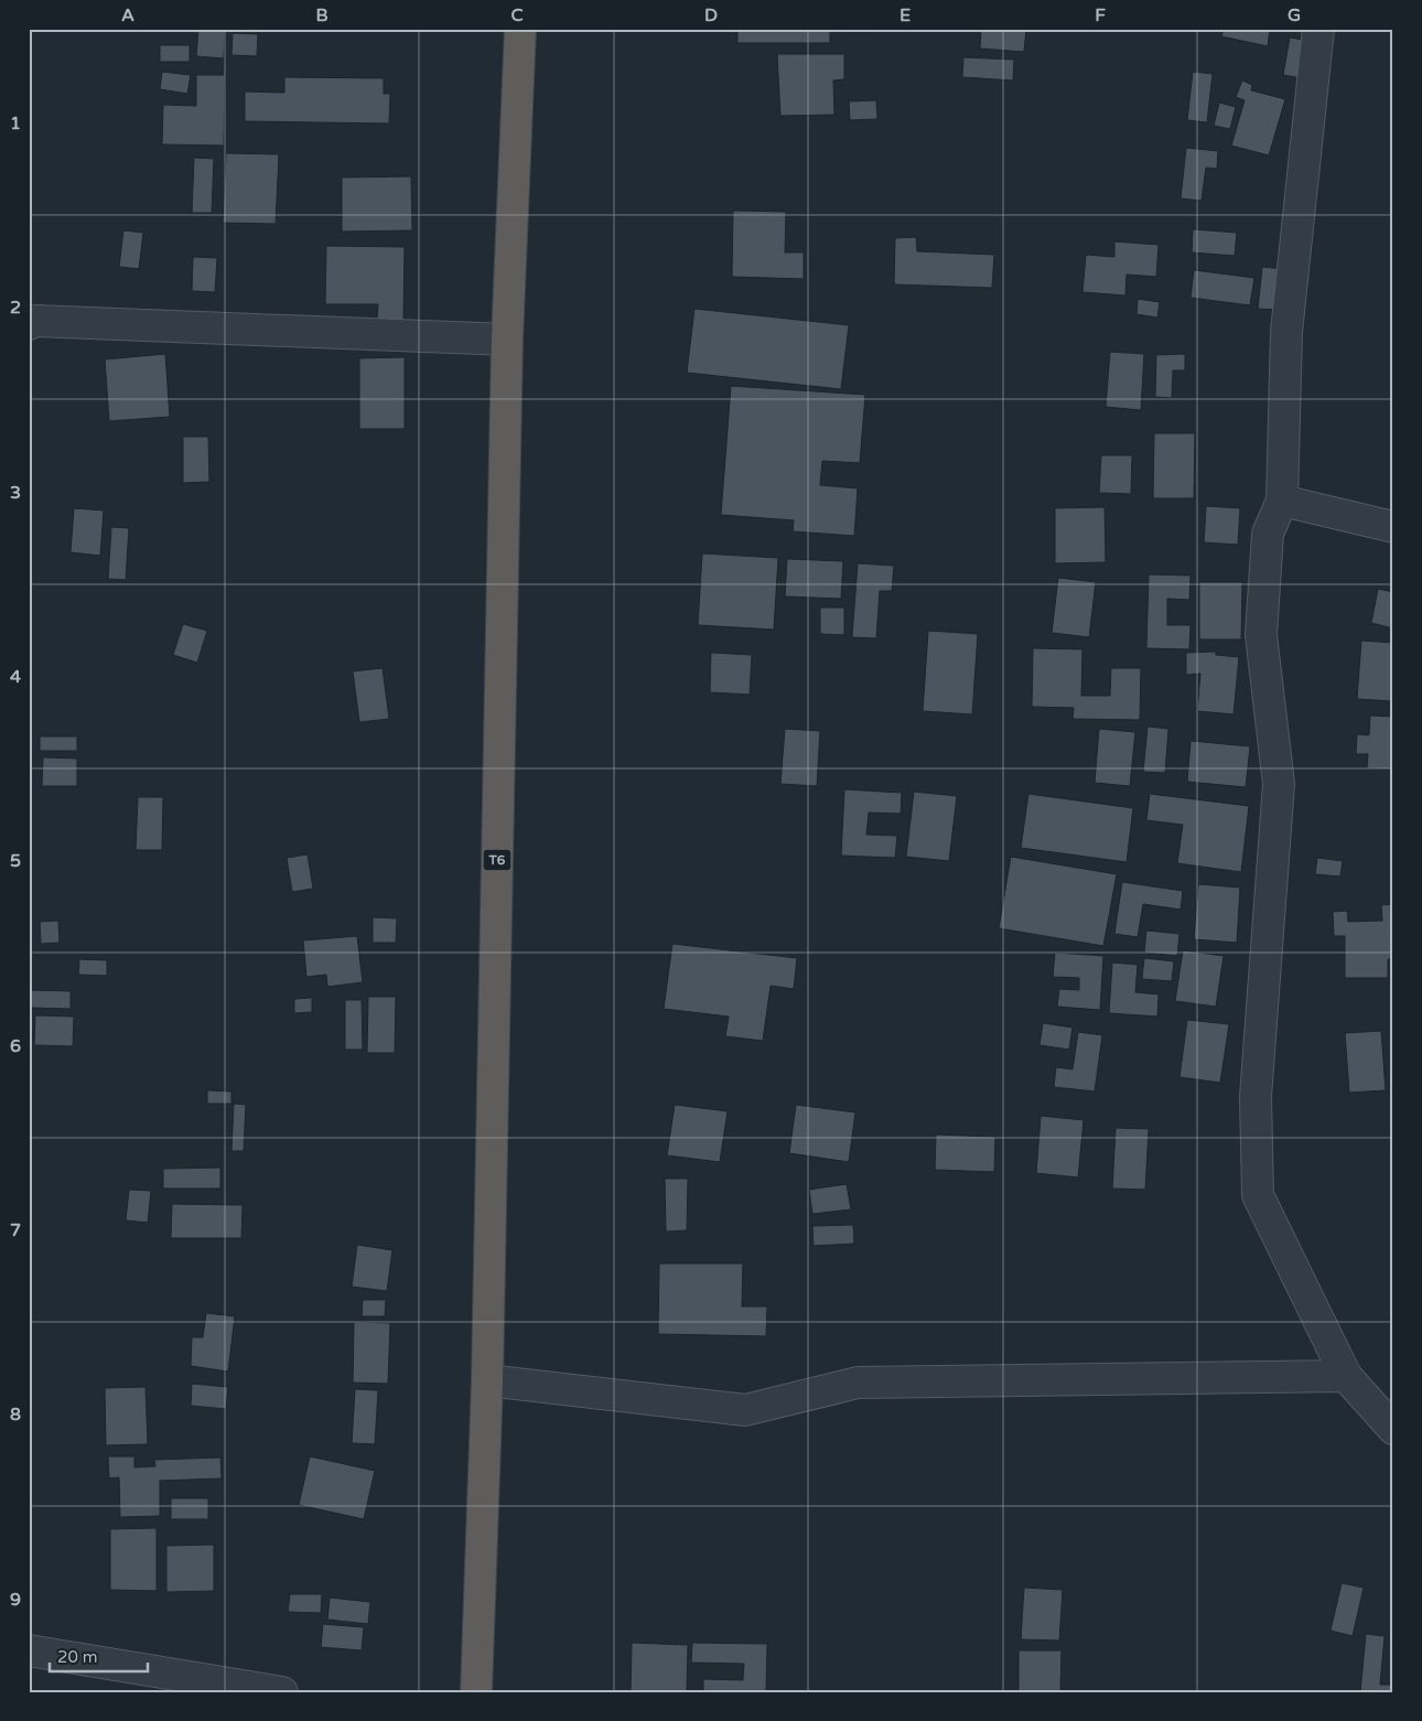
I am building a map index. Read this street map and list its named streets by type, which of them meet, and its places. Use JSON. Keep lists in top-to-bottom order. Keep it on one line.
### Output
{"streets":{"highway":["T6"]},"scale_bar":"20 m","grid":{"columns":["A","B","C","D","E","F","G"],"rows":["1","2","3","4","5","6","7","8","9"]}}
